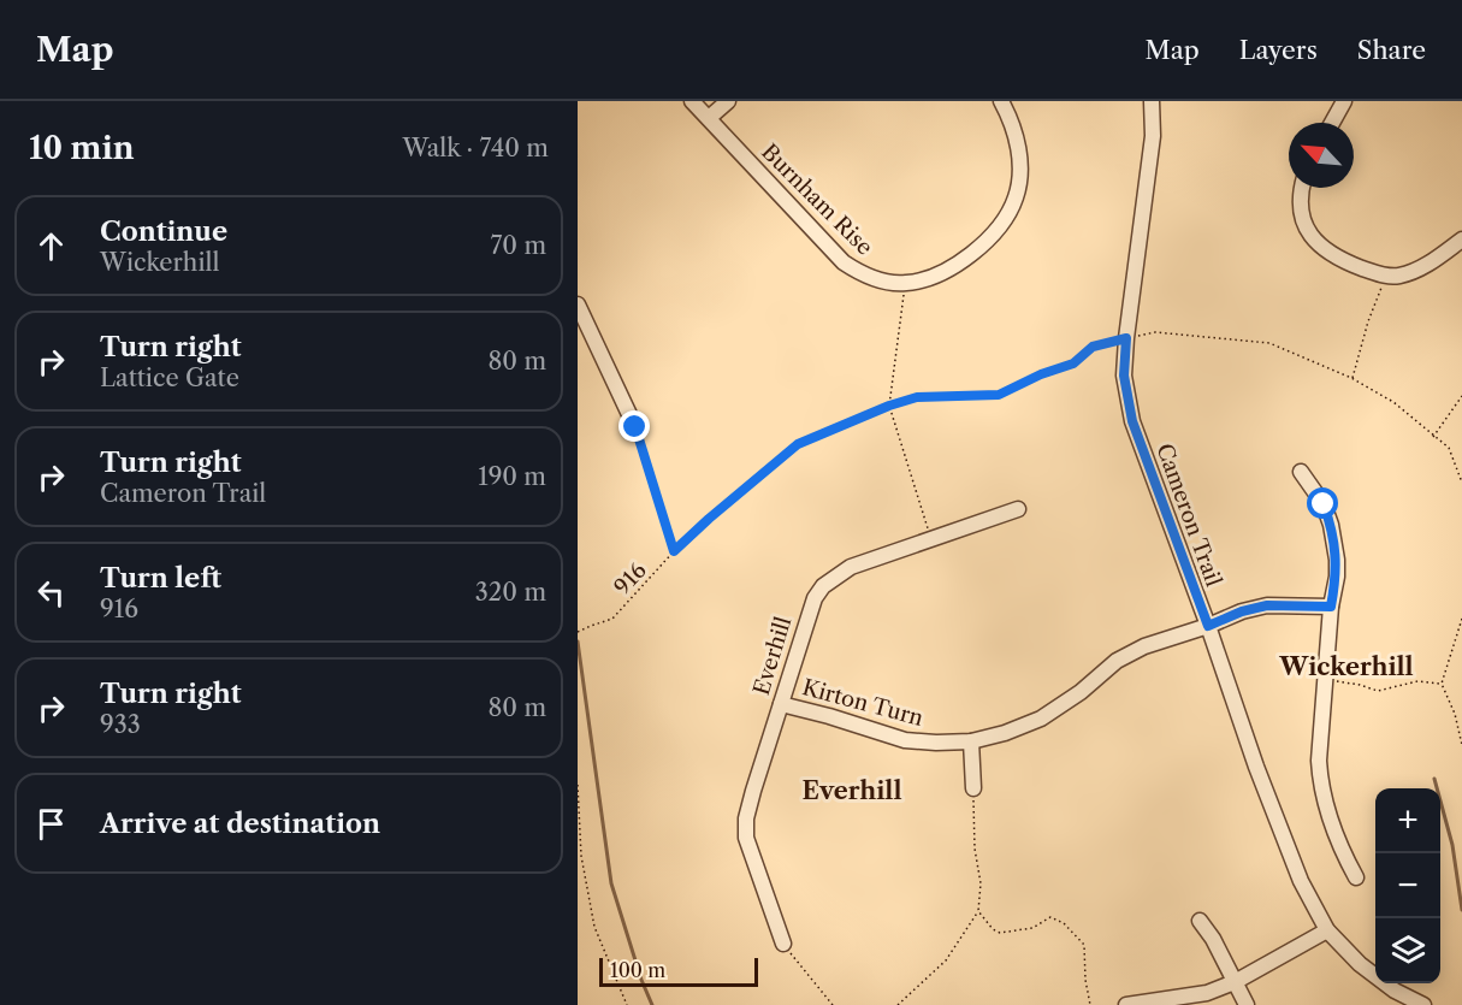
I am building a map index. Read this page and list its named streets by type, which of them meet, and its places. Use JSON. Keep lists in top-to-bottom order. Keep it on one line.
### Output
{"streets":{"street":["Burnham Rise","Cameron Trail","Everhill","Kirton Turn"],"path":["916"]},"crossings":[["Cameron Trail","916"],["Cameron Trail","Kirton Turn"],["Everhill","Kirton Turn"]],"districts":["Wickerhill","Everhill"],"scale_bar":"100 m","north":"top left","page":{"header":"Map","nav":["Map","Layers","Share"],"heading":["10 min","Walk · 740 m"],"list":[["Continue","Wickerhill","70 m"],["Turn right","Lattice Gate","80 m"],["Turn right","Cameron Trail","190 m"],["Turn left","916","320 m"],["Turn right","933","80 m"],"Arrive at destination"],"map_buttons":["+","−"],"scale":"100 m"}}
